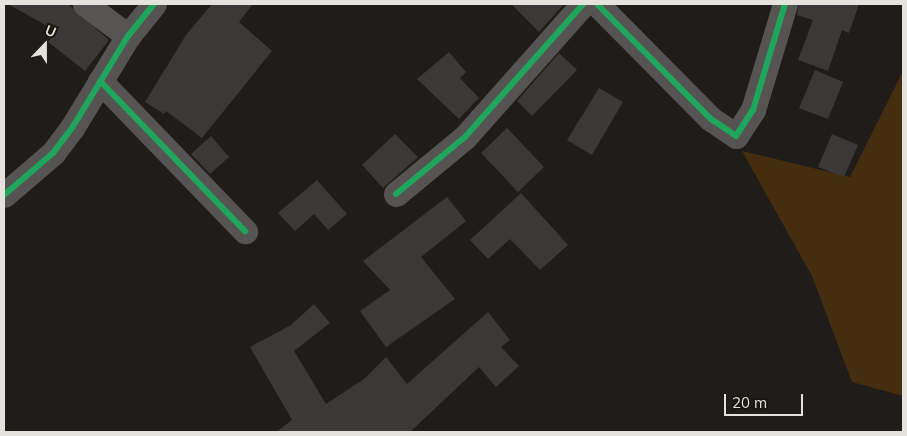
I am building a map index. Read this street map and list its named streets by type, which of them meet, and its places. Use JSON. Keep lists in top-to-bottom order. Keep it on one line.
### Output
{"scale_bar":"20 m","north":"top"}
